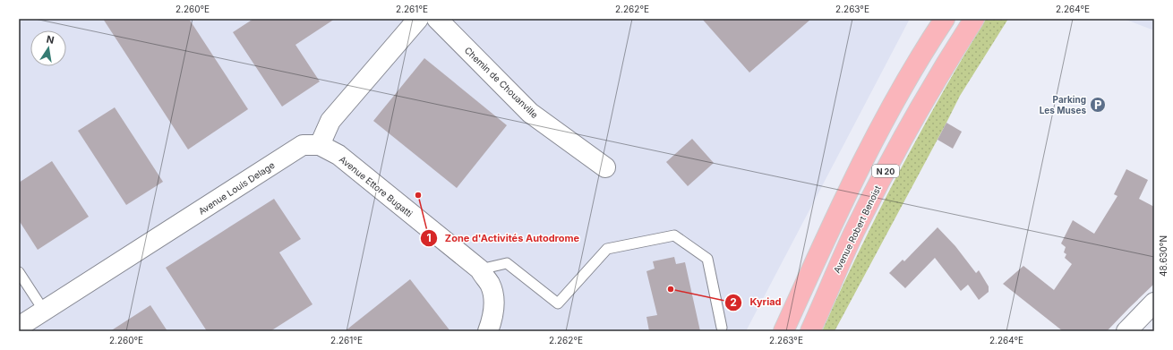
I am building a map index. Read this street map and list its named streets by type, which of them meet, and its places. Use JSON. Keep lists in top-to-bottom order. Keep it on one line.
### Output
{"streets":{"main road":["N 20","Avenue Robert Benoist"],"street":["Chemin de Chouanville","Avenue Ettore Bugatti","Avenue Louis Delage"]},"crossings":[["Avenue Ettore Bugatti","Avenue Louis Delage"]],"places":{"parking":["Parking Les Muses"],"other":["Zone d'Activités Autodrome","Kyriad"]},"north":"top","coordinates":["2.260°E","2.261°E","2.262°E","2.263°E","2.264°E","48.630°N"]}
